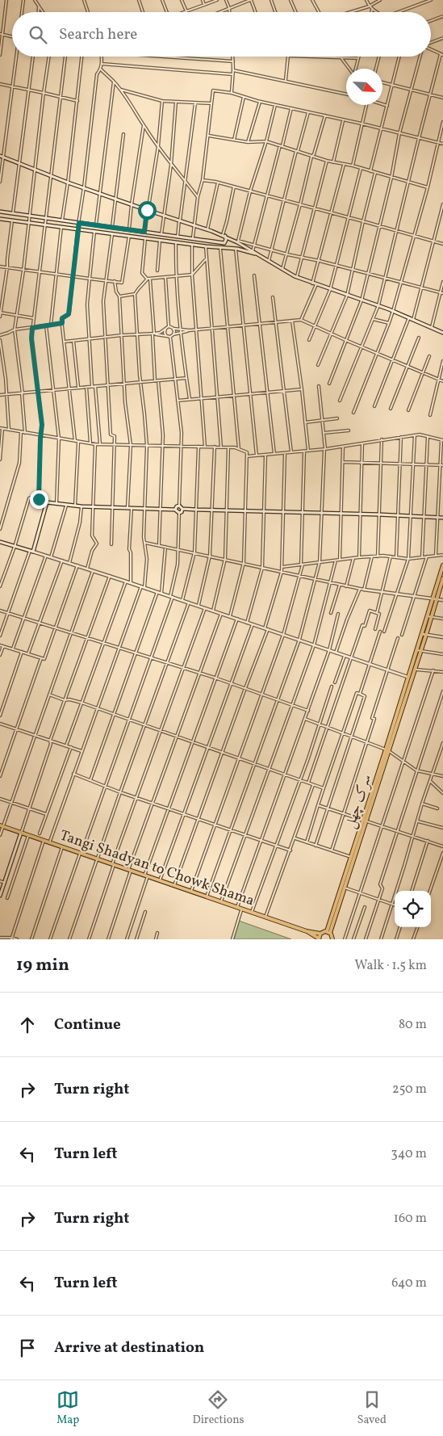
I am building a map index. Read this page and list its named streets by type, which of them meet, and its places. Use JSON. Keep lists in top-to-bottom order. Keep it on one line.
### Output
{"streets":{"main road":["سرک چهل","Tangi Shadyan to Chowk Shama"]},"north":"bottom right","page":{"search":"Search here","heading":["19 min","Walk · 1.5 km"],"list":[["Continue","80 m"],["Turn right","250 m"],["Turn left","340 m"],["Turn right","160 m"],["Turn left","640 m"],"Arrive at destination"],"nav":["Map","Directions","Saved"]}}
